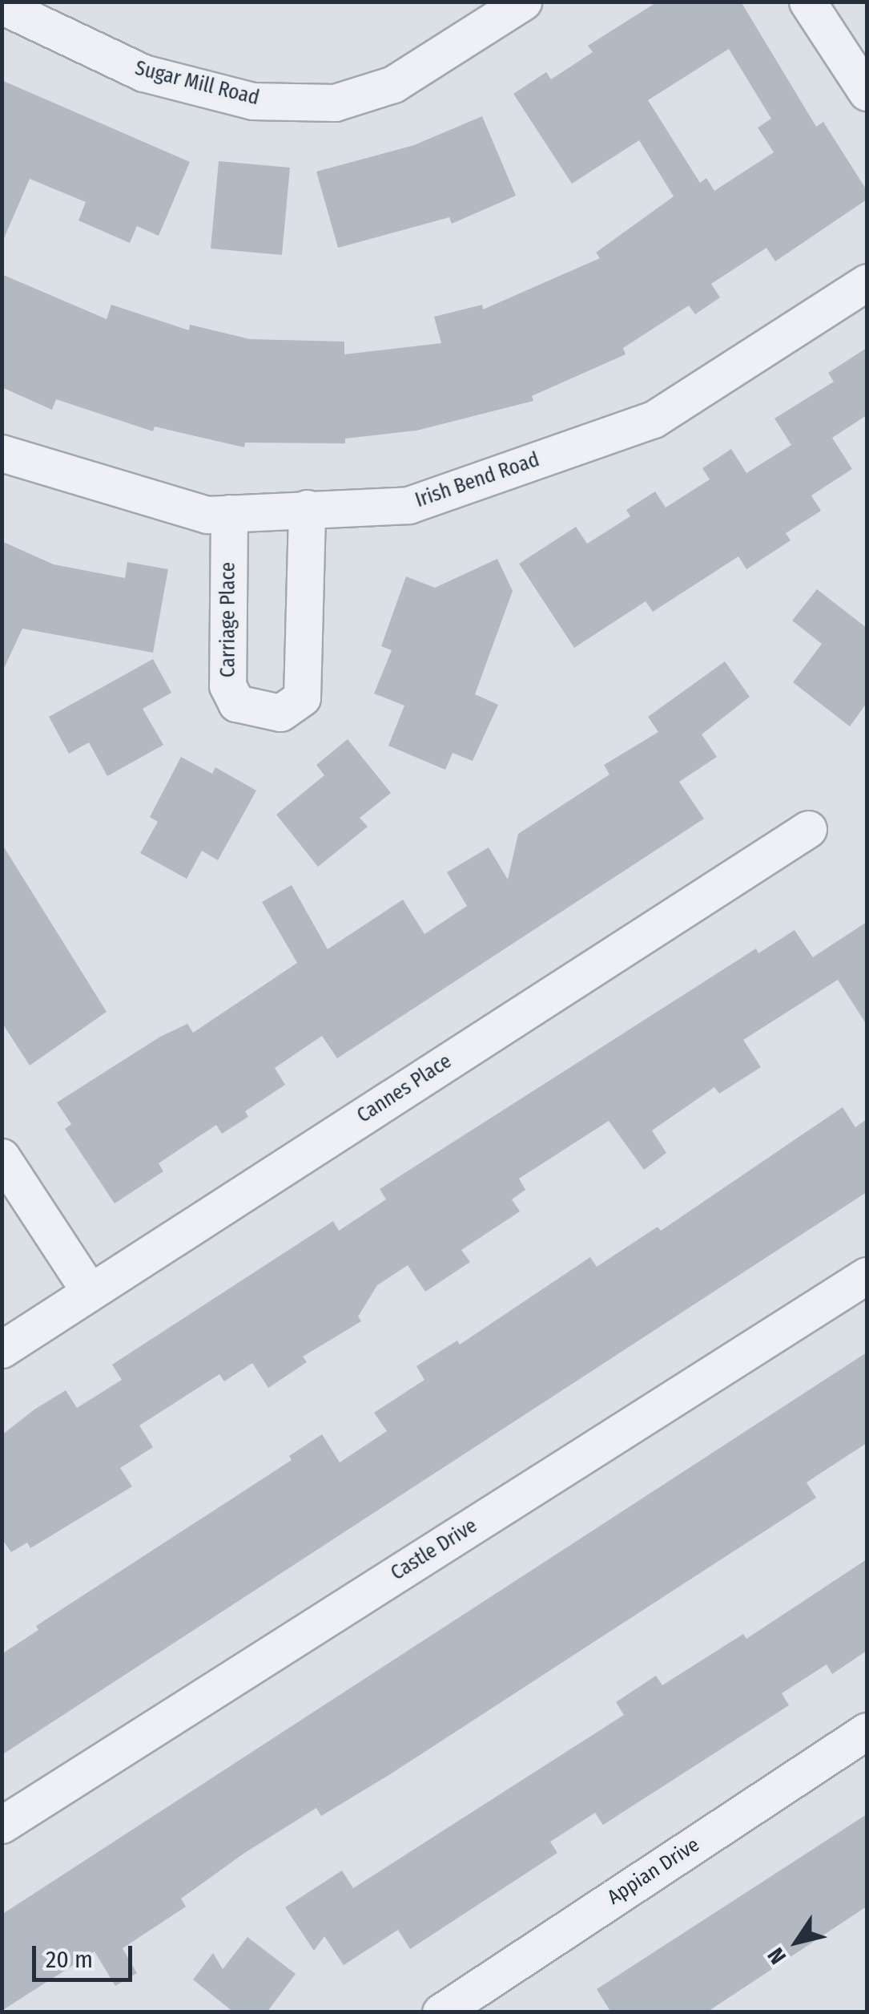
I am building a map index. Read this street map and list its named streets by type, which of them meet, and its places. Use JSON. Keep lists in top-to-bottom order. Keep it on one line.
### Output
{"streets":{"street":["Sugar Mill Road","Irish Bend Road","Carriage Place","Cannes Place","Castle Drive","Appian Drive"]},"crossings":[["Irish Bend Road","Carriage Place"]],"scale_bar":"20 m","north":"bottom left"}
